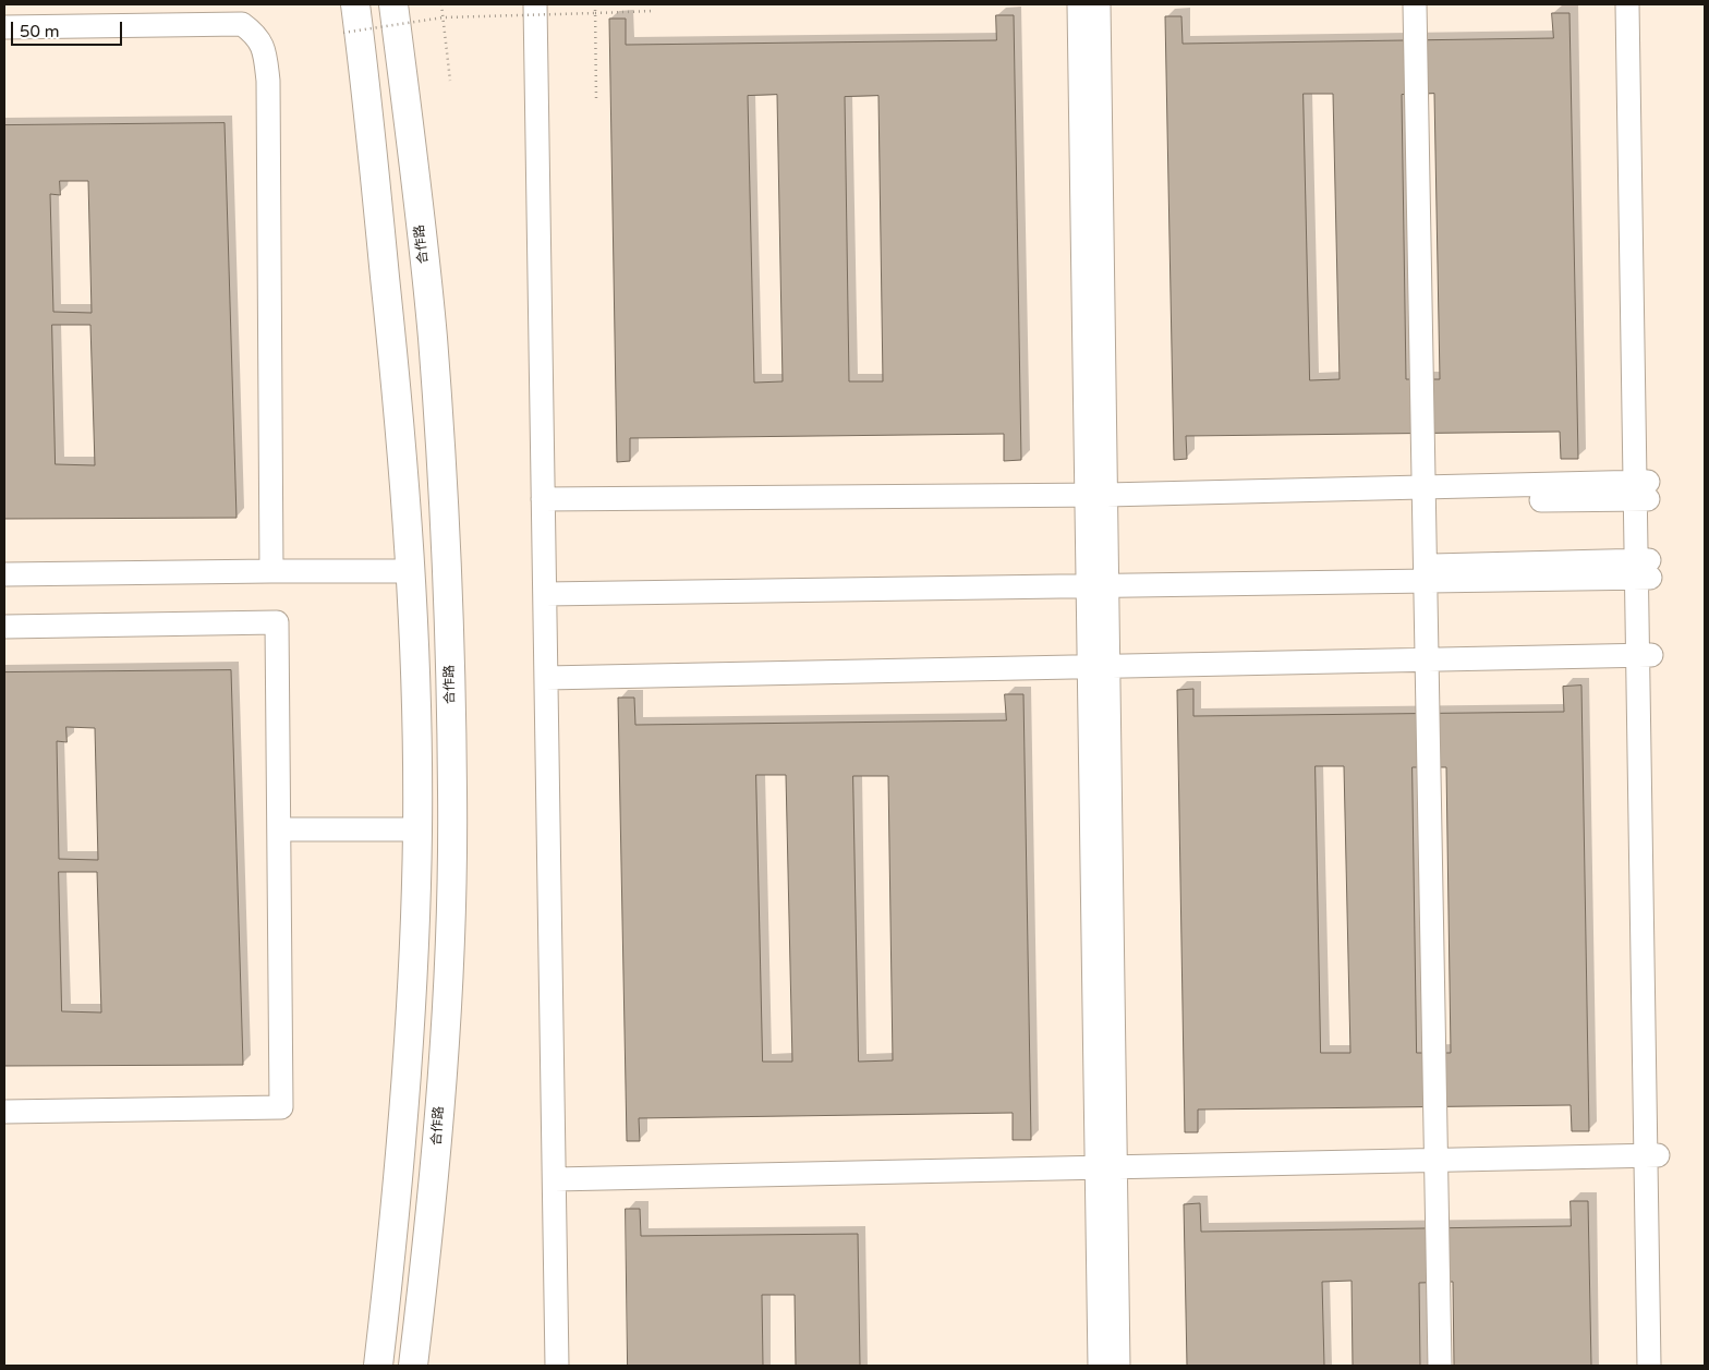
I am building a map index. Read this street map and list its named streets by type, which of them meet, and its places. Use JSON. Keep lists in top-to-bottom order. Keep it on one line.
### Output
{"streets":{"main road":["合作路"]},"scale_bar":"50 m"}
